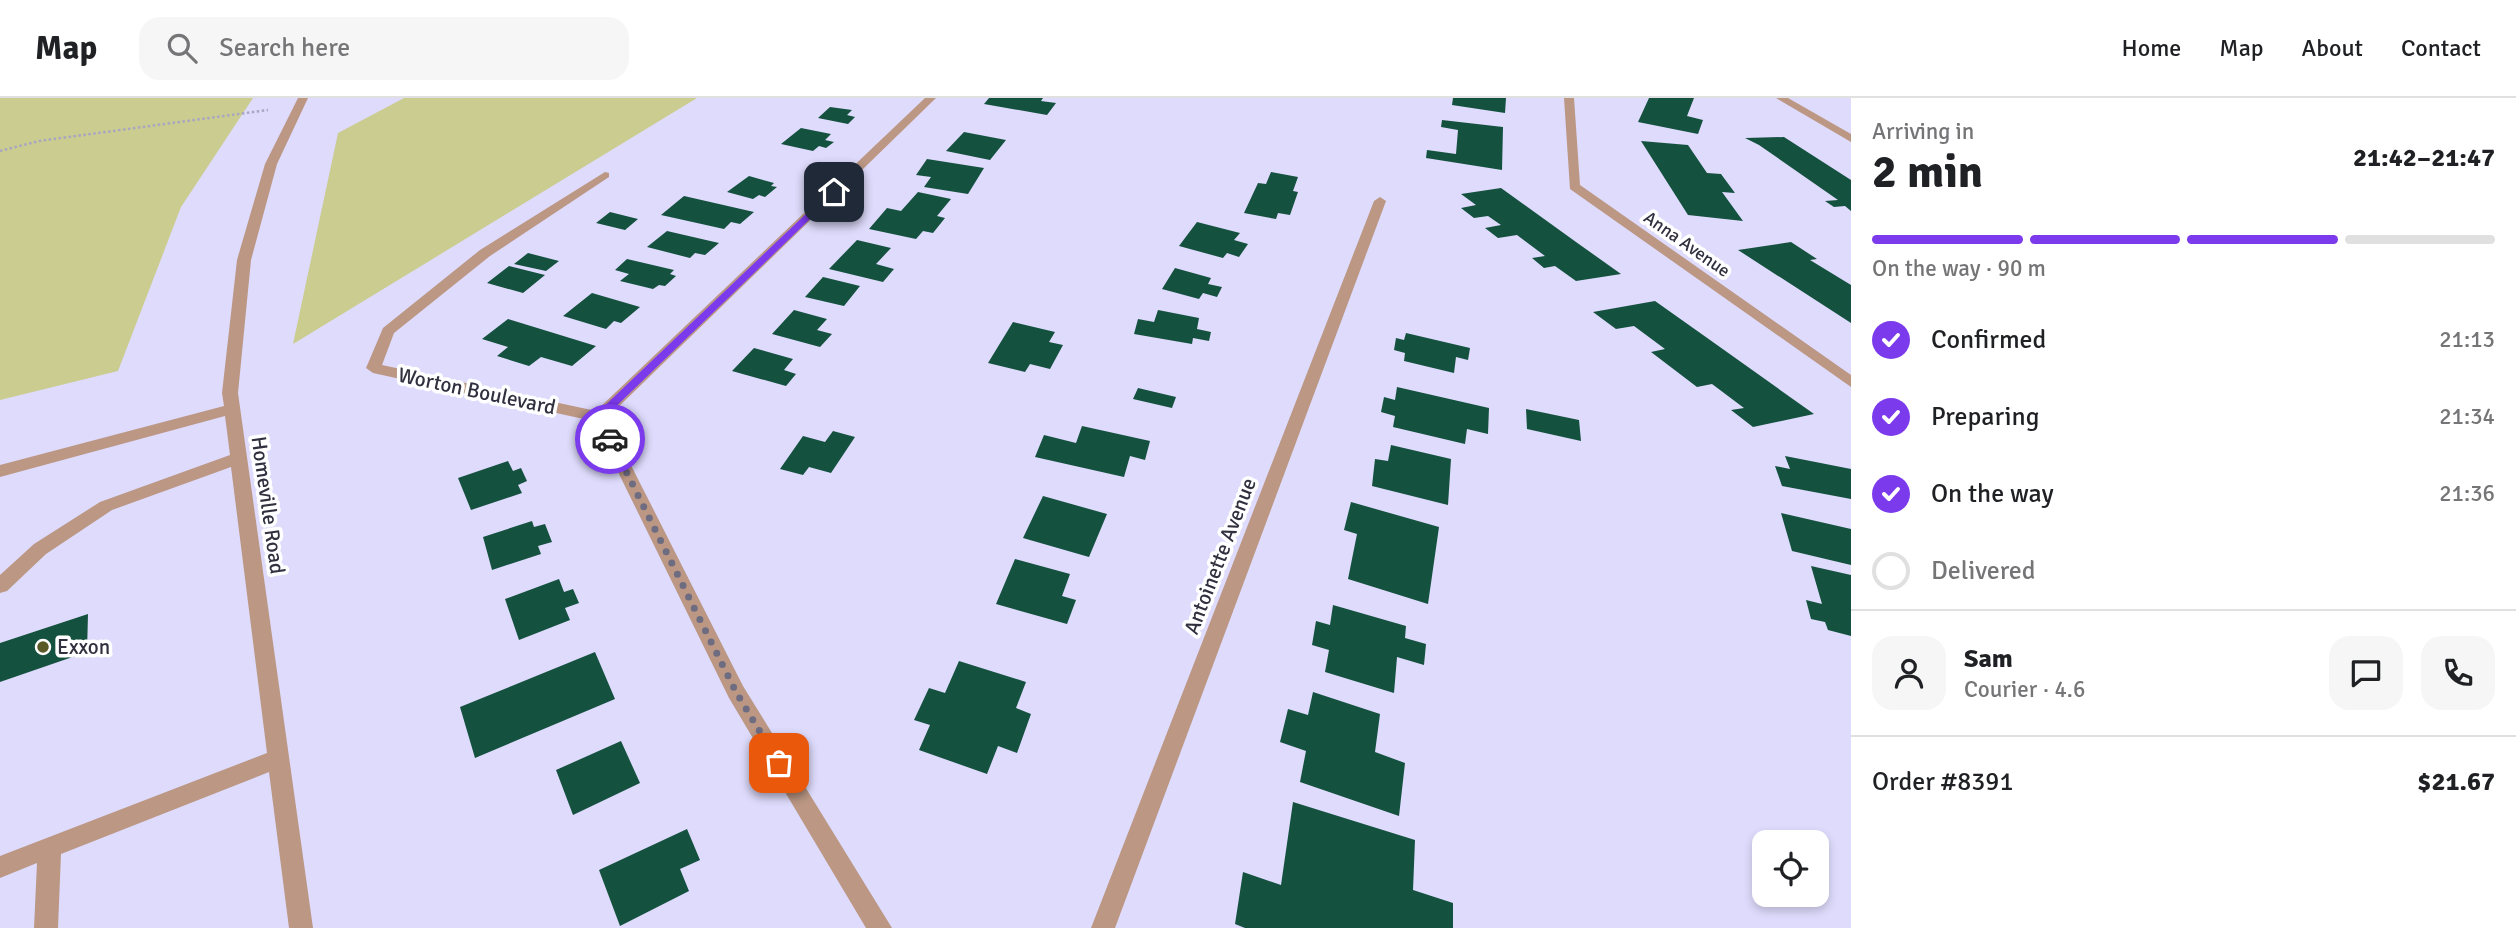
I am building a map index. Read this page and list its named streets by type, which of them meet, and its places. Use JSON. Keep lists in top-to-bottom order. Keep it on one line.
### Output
{"streets":{"street":["Anna Avenue","Worton Boulevard","Homeville Road","Antoinette Avenue"]},"places":["Exxon"],"page":{"header":"Map","search":"Search here","nav":["Home","Map","About","Contact"],"heading":["2 min","Arriving in","21:42–21:47"],"panel":["Sam","Courier · 4.6","Order #8391","$21.67"],"bar":"On the way · 90 m","list":[["Confirmed","21:13"],["Preparing","21:34"],["On the way","21:36"],"Delivered"]}}
